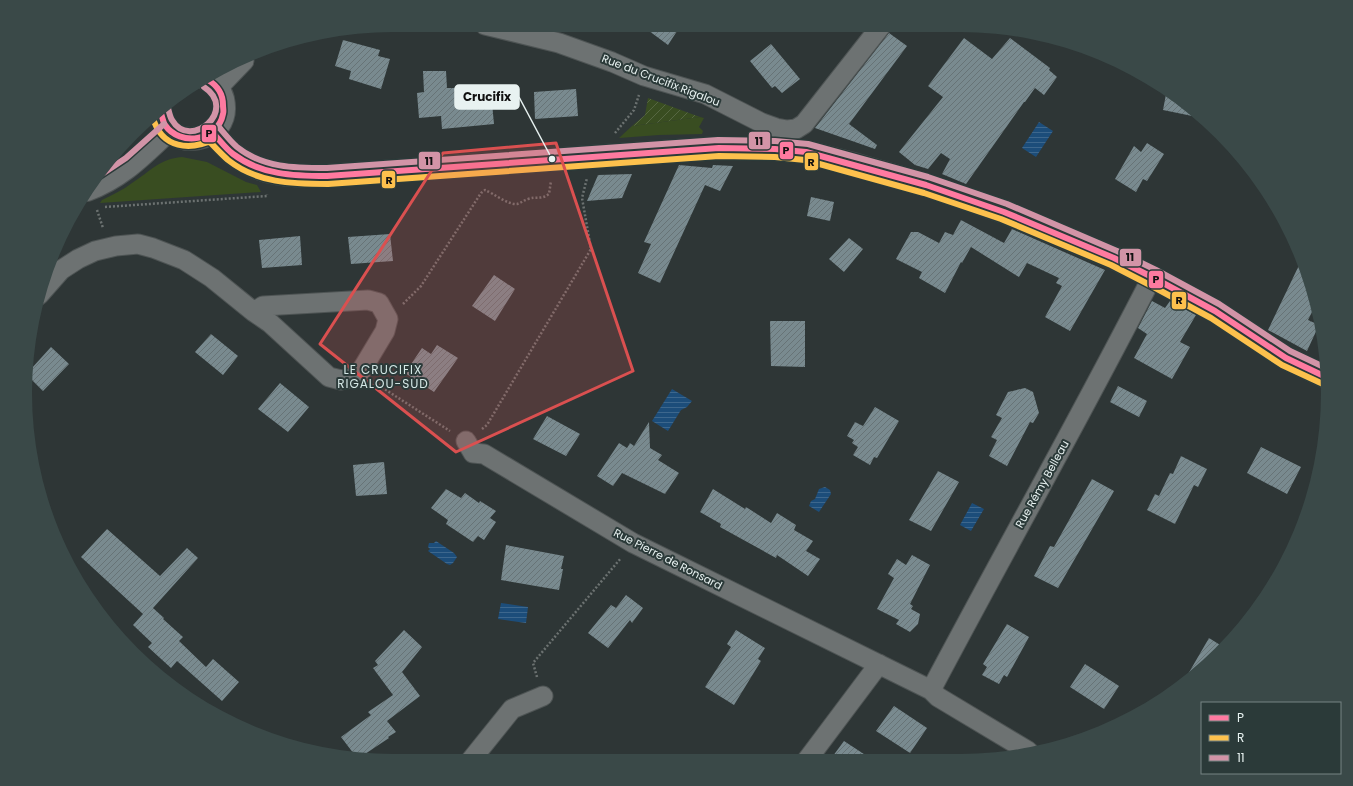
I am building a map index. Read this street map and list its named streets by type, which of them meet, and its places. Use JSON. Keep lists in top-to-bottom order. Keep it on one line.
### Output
{"streets":{"street":["Rue du Crucifix Rigalou","Rue Rémy Belleau","Rue Pierre de Ronsard"]},"crossings":[["Rue Rémy Belleau","Rue Pierre de Ronsard"]],"districts":["LE CRUCIFIX RIGALOU-SUD"],"places":["Crucifix"],"lines":["transit line P","transit line 11","transit line R"],"legend":["P","R","11"]}
